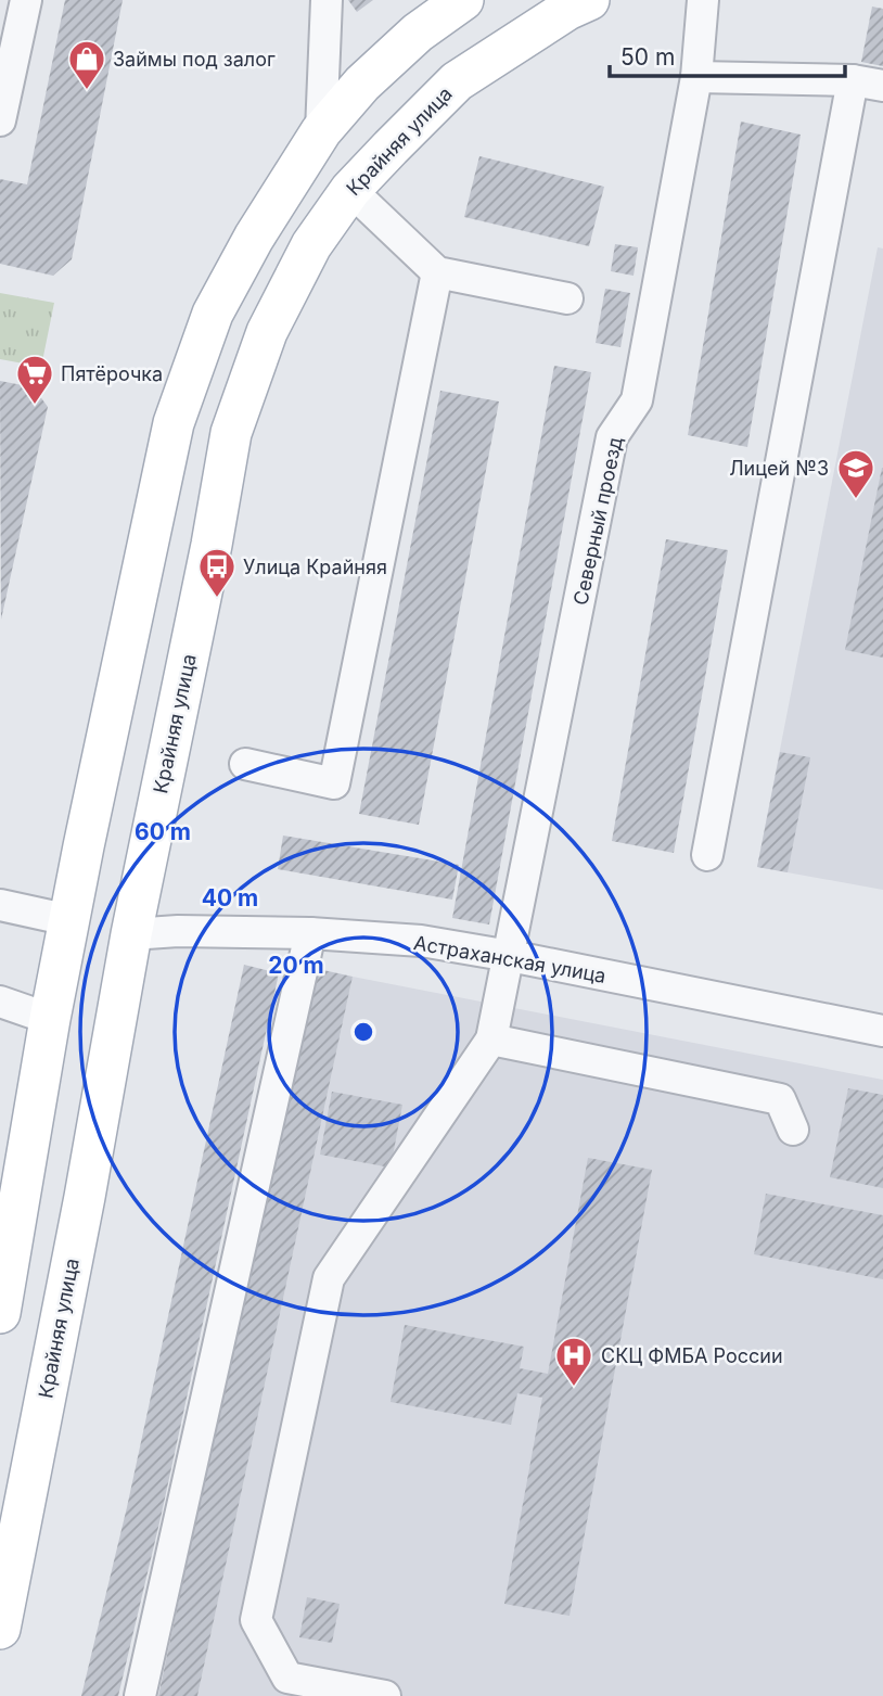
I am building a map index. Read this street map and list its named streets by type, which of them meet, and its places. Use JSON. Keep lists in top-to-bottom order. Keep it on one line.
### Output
{"streets":{"main road":["Крайняя улица"],"street":["Северный проезд","Астраханская улица"]},"crossings":[["Крайняя улица","Астраханская улица"],["Северный проезд","Астраханская улица"]],"places":{"shop":["Займы под залог"],"supermarket":["Пятёрочка"],"school or university":["Лицей №3"],"bus stop":["Улица Крайняя"],"hospital":["СКЦ ФМБА России"]},"scale_bar":"50 m","rings":["60 m","40 m","20 m"]}
